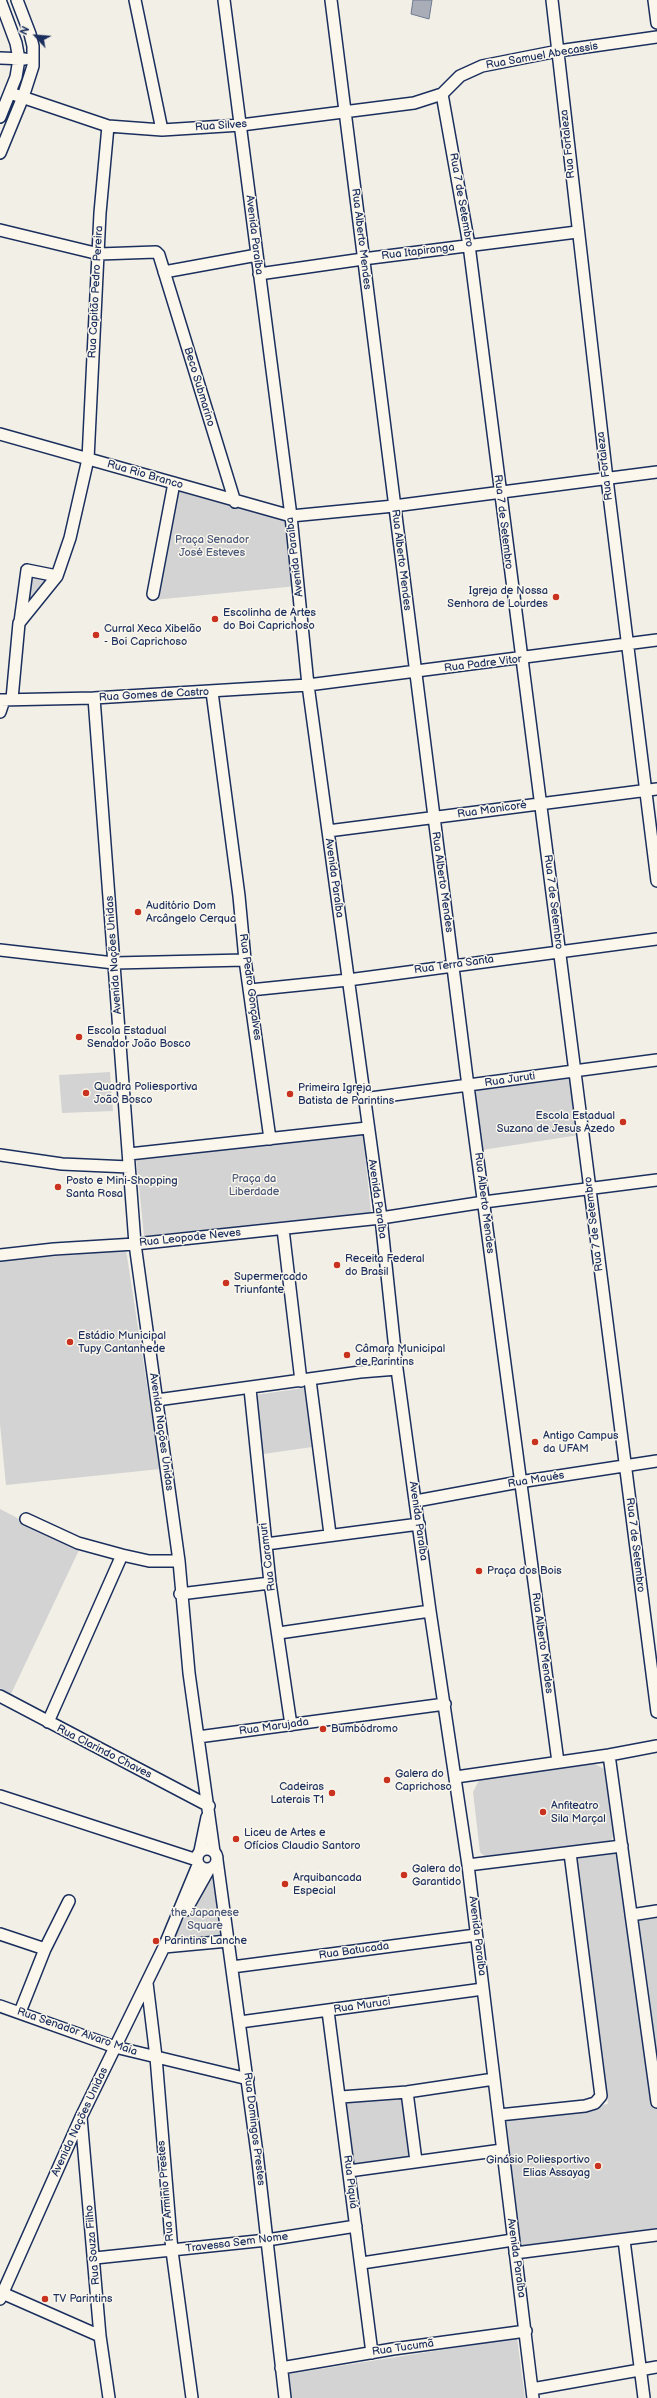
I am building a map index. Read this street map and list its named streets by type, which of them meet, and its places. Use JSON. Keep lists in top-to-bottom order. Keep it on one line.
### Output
{"streets":{"street":["Rua Samuel Abecassis","Rua Silves","Rua Fortaleza","Rua 7 de Setembro","Avenida Paraíba","Rua Alberto Mendes","Rua Itapiranga","Rua Capitão Pedro Pereira","Beco Submarino","Rua Rio Branco","Rua Padre Vitor","Rua Gomes de Castro","Rua Manicoré","Avenida Nações Unidas","Rua Terra Santa","Rua Pedro Gonçalves","Rua Juruti","Rua Leopode Neves","Rua Maués","Rua Caramuri","Rua Marujada","Rua Clarindo Chaves","Rua Batucada","Rua Muruci","Rua Senador Alvaro Maia","Rua Domingos Prestes","Rua Piquiá","Rua Arminio Prestes","Travessa Sem Nome","Rua Souza Filho","Rua Tucumã"]},"crossings":[["Rua Samuel Abecassis","Rua Silves"],["Rua Samuel Abecassis","Rua Fortaleza"],["Rua Samuel Abecassis","Rua 7 de Setembro"],["Rua Silves","Rua 7 de Setembro"],["Rua Silves","Avenida Paraíba"],["Rua Silves","Rua Alberto Mendes"],["Rua Silves","Rua Capitão Pedro Pereira"],["Rua Fortaleza","Rua Itapiranga"],["Rua Fortaleza","Rua Rio Branco"],["Rua Fortaleza","Rua Padre Vitor"],["Rua Fortaleza","Rua Manicoré"],["Rua 7 de Setembro","Rua Itapiranga"],["Rua 7 de Setembro","Rua Rio Branco"],["Rua 7 de Setembro","Rua Padre Vitor"],["Rua 7 de Setembro","Rua Manicoré"],["Rua 7 de Setembro","Rua Terra Santa"],["Rua 7 de Setembro","Rua Juruti"],["Rua 7 de Setembro","Rua Leopode Neves"],["Rua 7 de Setembro","Rua Maués"],["Avenida Paraíba","Rua Itapiranga"],["Avenida Paraíba","Rua Rio Branco"],["Avenida Paraíba","Rua Padre Vitor"],["Avenida Paraíba","Rua Gomes de Castro"],["Avenida Paraíba","Rua Manicoré"],["Avenida Paraíba","Rua Terra Santa"],["Avenida Paraíba","Rua Juruti"],["Avenida Paraíba","Rua Leopode Neves"],["Avenida Paraíba","Rua Maués"],["Avenida Paraíba","Rua Marujada"],["Avenida Paraíba","Rua Batucada"],["Avenida Paraíba","Rua Muruci"],["Avenida Paraíba","Rua Tucumã"],["Rua Alberto Mendes","Rua Itapiranga"],["Rua Alberto Mendes","Rua Rio Branco"],["Rua Alberto Mendes","Rua Padre Vitor"],["Rua Alberto Mendes","Rua Manicoré"],["Rua Alberto Mendes","Rua Terra Santa"],["Rua Alberto Mendes","Rua Juruti"],["Rua Alberto Mendes","Rua Leopode Neves"],["Rua Alberto Mendes","Rua Maués"],["Rua Capitão Pedro Pereira","Beco Submarino"],["Rua Capitão Pedro Pereira","Rua Rio Branco"],["Beco Submarino","Rua Rio Branco"],["Rua Padre Vitor","Rua Gomes de Castro"],["Rua Gomes de Castro","Avenida Nações Unidas"],["Rua Gomes de Castro","Rua Pedro Gonçalves"],["Avenida Nações Unidas","Rua Leopode Neves"],["Avenida Nações Unidas","Rua Marujada"],["Avenida Nações Unidas","Rua Clarindo Chaves"],["Avenida Nações Unidas","Rua Senador Alvaro Maia"],["Avenida Nações Unidas","Rua Domingos Prestes"],["Avenida Nações Unidas","Rua Arminio Prestes"],["Avenida Nações Unidas","Rua Souza Filho"],["Rua Terra Santa","Rua Pedro Gonçalves"],["Rua Caramuri","Rua Marujada"],["Rua Batucada","Rua Domingos Prestes"],["Rua Muruci","Rua Domingos Prestes"],["Rua Muruci","Rua Piquiá"],["Rua Senador Alvaro Maia","Rua Domingos Prestes"],["Rua Senador Alvaro Maia","Rua Arminio Prestes"],["Rua Domingos Prestes","Travessa Sem Nome"],["Rua Domingos Prestes","Rua Tucumã"],["Rua Piquiá","Travessa Sem Nome"],["Rua Piquiá","Rua Tucumã"],["Rua Arminio Prestes","Travessa Sem Nome"],["Travessa Sem Nome","Rua Souza Filho"]],"parks":["Praça Senador José Esteves","Praça da Liberdade","the Japanese Square"],"places":["Igreja de Nossa Senhora de Lourdes","Escolinha de Artes do Boi Caprichoso","Curral Xeca Xibelão - Boi Caprichoso","Auditório Dom Arcângelo Cerqua","Escola Estadual Senador João Bosco","Quadra Poliesportiva João Bosco","Primeira Igreja Batista de Parintins","Escola Estadual Suzana de Jesus Azedo","Posto e Mini-Shopping Santa Rosa","Receita Federal do Brasil","Supermercado Triunfante","Estádio Municipal Tupy Cantanhede","Câmara Municipal de Parintins","Antigo Campus da UFAM","Praça dos Bois","Bumbódromo","Galera do Caprichoso","Cadeiras Laterais T1","Anfiteatro Sila Marçal","Liceu de Artes e Ofícios Claudio Santoro","Galera do Garantido","Arquibancada Especial","Parintins Lanche","Ginásio Poliesportivo Elias Assayag","TV Parintins"],"north":"top left"}
